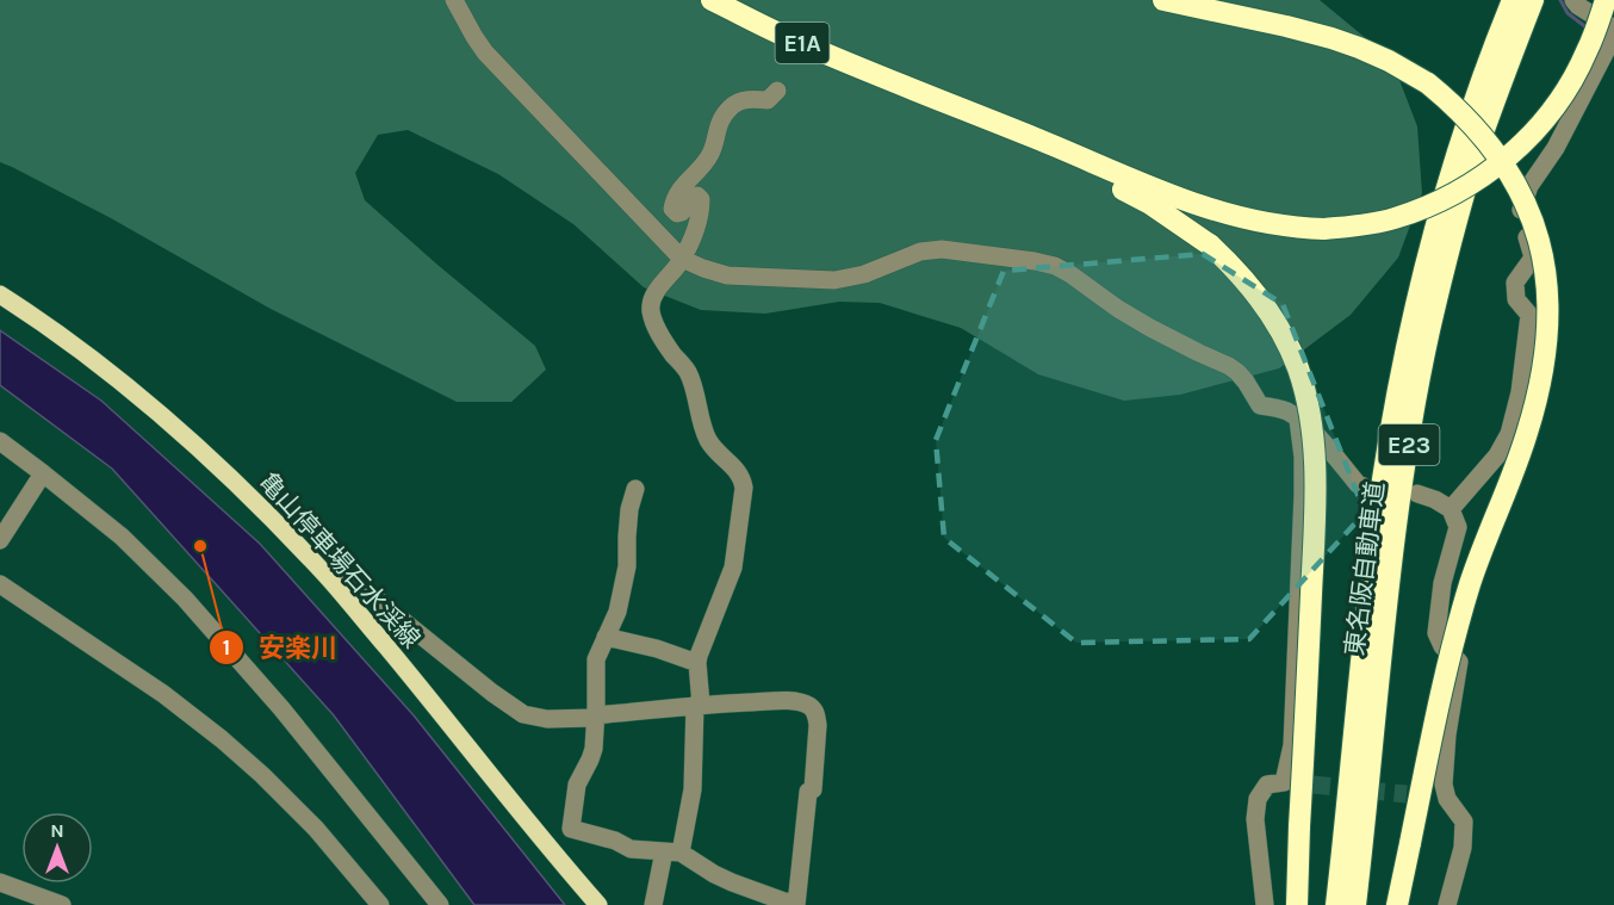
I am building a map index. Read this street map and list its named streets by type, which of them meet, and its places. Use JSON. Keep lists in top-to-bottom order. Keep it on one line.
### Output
{"streets":{"highway":["E1A","E23","東名阪自動車道"],"main road":["亀山停車場石水渓線"]},"places":["安楽川"],"north":"top"}
